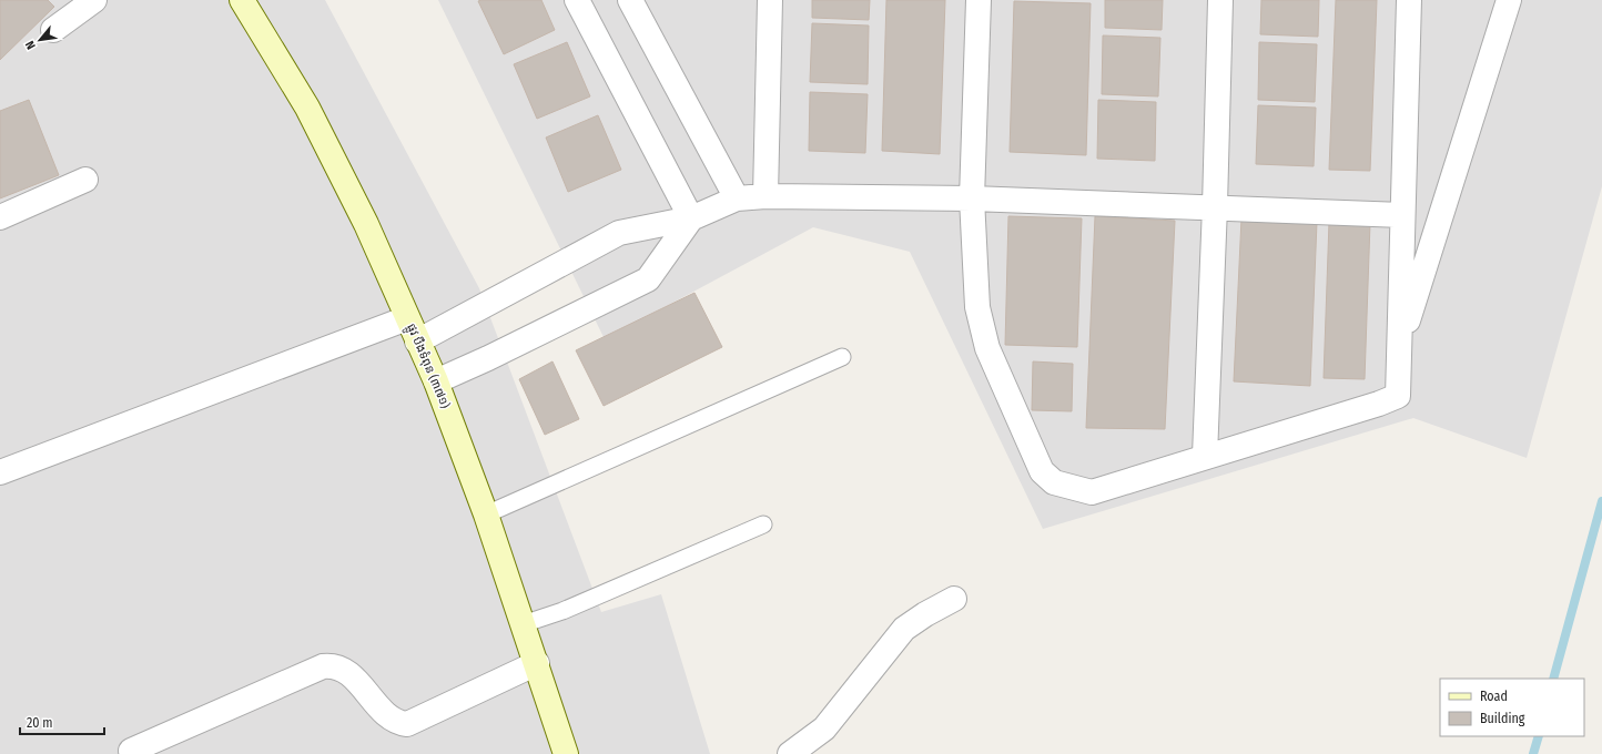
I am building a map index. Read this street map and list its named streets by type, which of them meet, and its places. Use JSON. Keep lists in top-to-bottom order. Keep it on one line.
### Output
{"streets":{"main road":["ផ្លូវ បឹងទំពុន (៣៧១)"]},"legend":["Road","Building"],"scale_bar":"20 m","north":"bottom left"}
